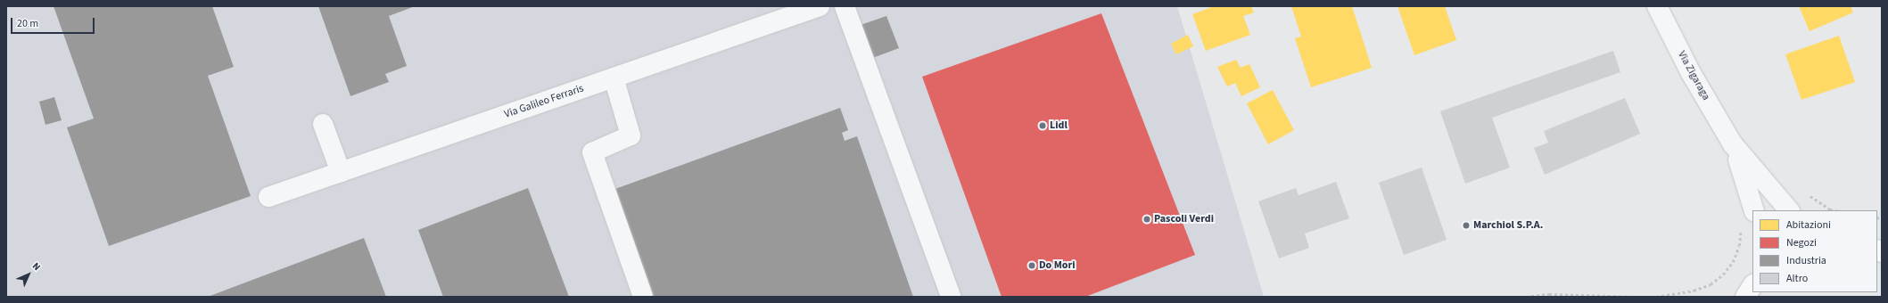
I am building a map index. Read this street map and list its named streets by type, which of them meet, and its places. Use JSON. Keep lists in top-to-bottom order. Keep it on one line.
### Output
{"streets":{"street":["Via Zigaraga","Via Galileo Ferraris"]},"places":["Lidl","Pascoli Verdi","Marchiol S.P.A.","Do Mori"],"legend":["Abitazioni","Negozi","Industria","Altro"],"scale_bar":"20 m","north":"top right"}
